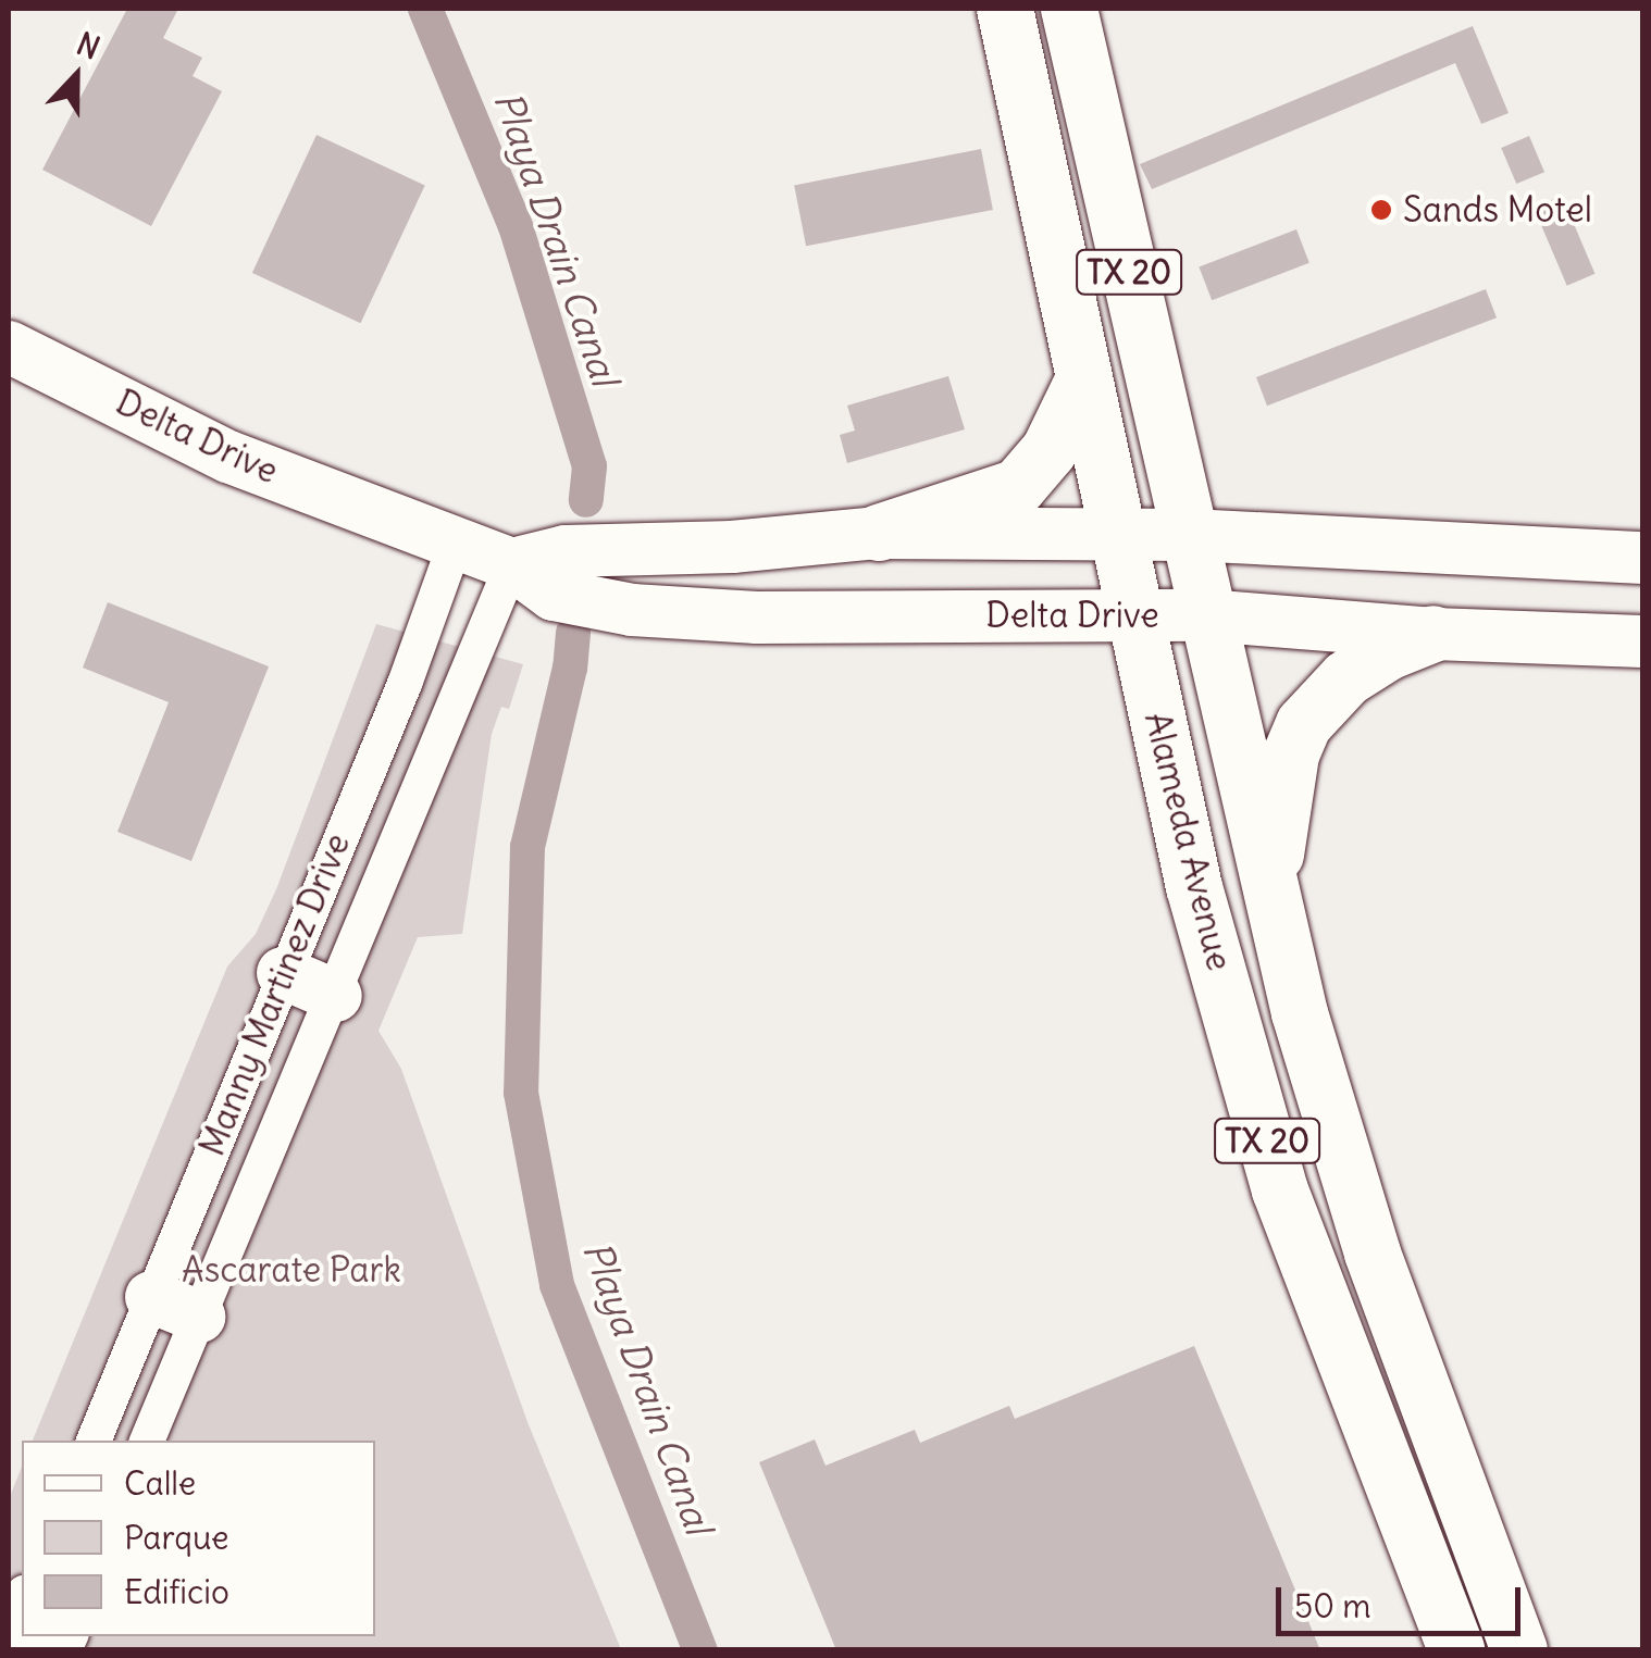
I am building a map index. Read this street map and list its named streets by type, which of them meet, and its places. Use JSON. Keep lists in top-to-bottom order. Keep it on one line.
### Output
{"streets":{"main road":["TX 20","Delta Drive","Alameda Avenue"],"street":["Manny Martinez Drive"]},"crossings":[["Delta Drive","Alameda Avenue"],["Delta Drive","Manny Martinez Drive"]],"water":["Playa Drain Canal"],"parks":["Ascarate Park"],"places":["Sands Motel"],"legend":["Calle","Parque","Edificio"],"scale_bar":"50 m","north":"top"}
